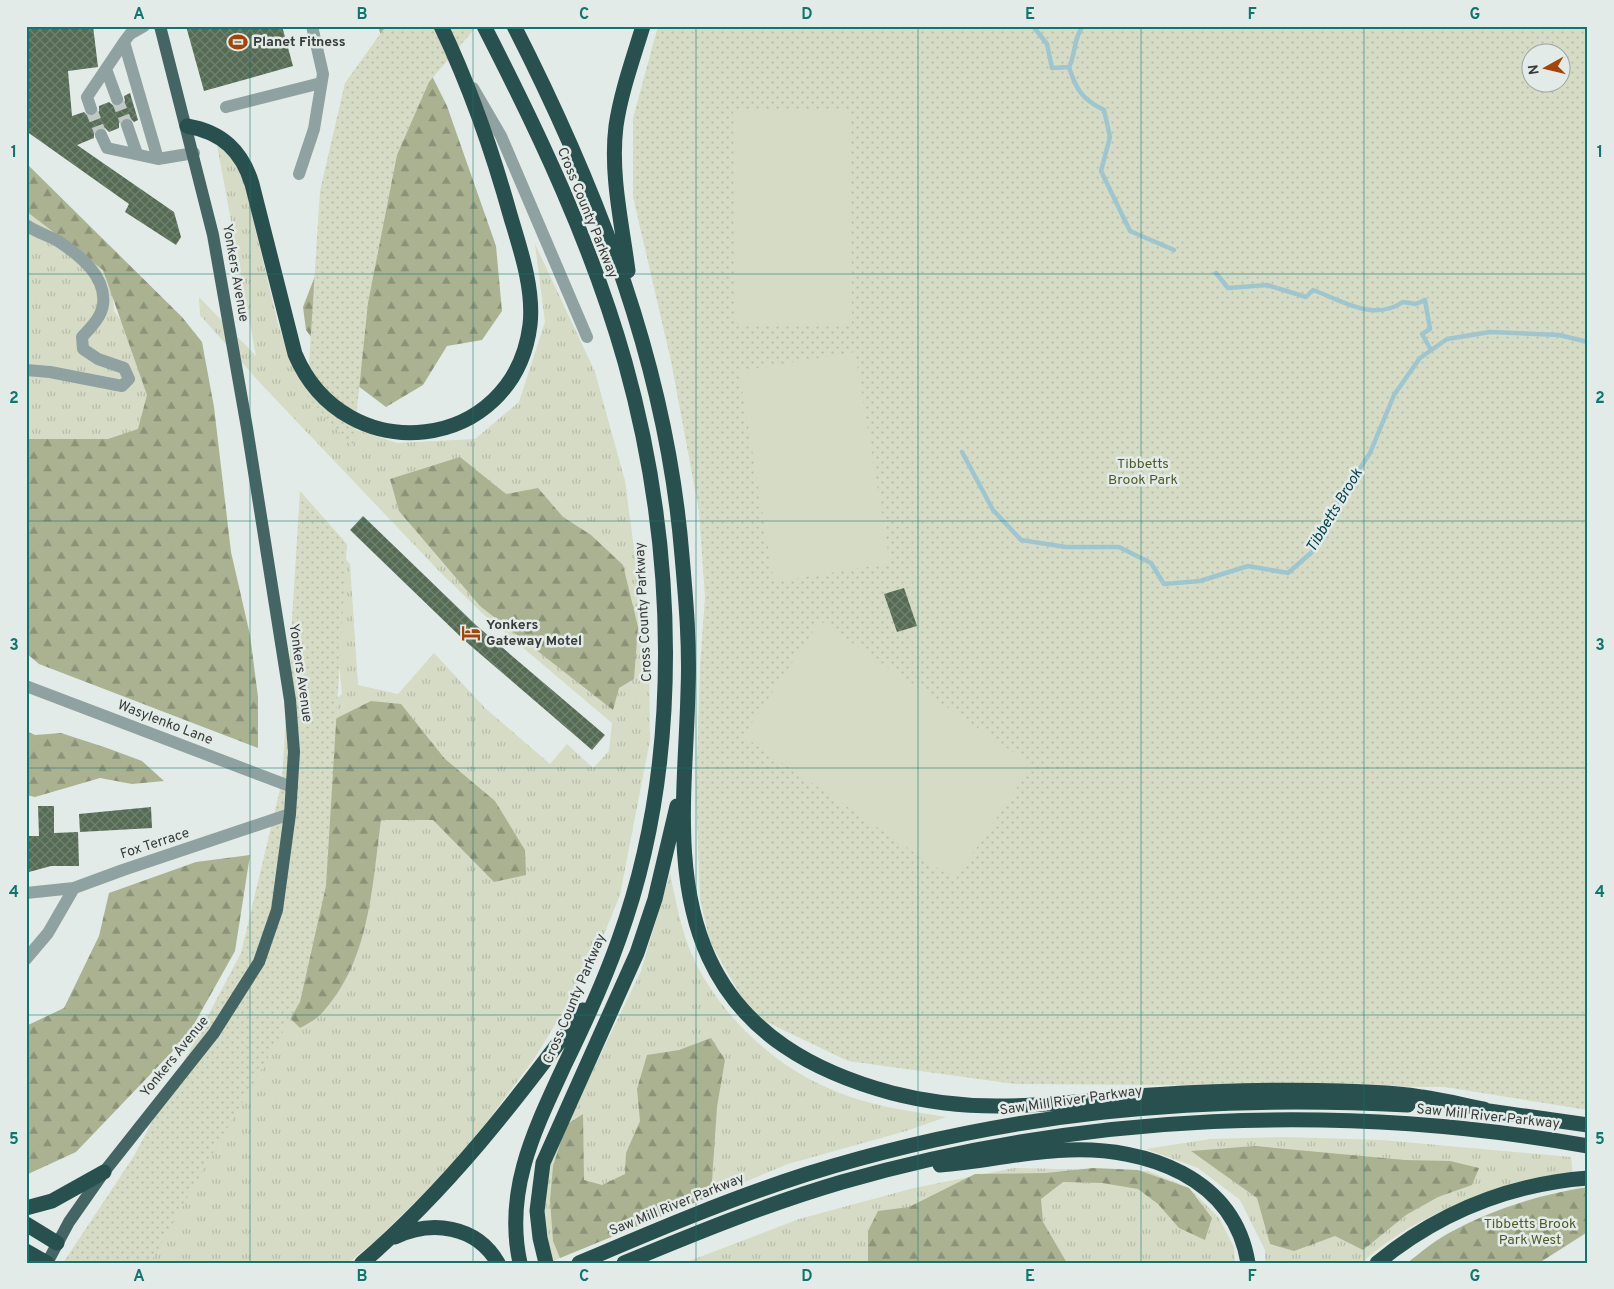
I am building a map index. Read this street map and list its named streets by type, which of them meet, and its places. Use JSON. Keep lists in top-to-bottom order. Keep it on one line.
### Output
{"streets":{"highway":["Cross County Parkway","Saw Mill River Parkway"],"main road":["Yonkers Avenue"],"street":["Wasylenko Lane","Fox Terrace"]},"crossings":[["Yonkers Avenue","Wasylenko Lane"],["Yonkers Avenue","Fox Terrace"]],"water":["Tibbetts Brook"],"parks":["Tibbetts Brook Park","Tibbetts Brook Park West"],"places":{"sports":["Planet Fitness"],"hotel":["Yonkers Gateway Motel"]},"north":"left","grid":{"columns":["A","B","C","D","E","F","G"],"rows":["1","2","3","4","5"]}}
